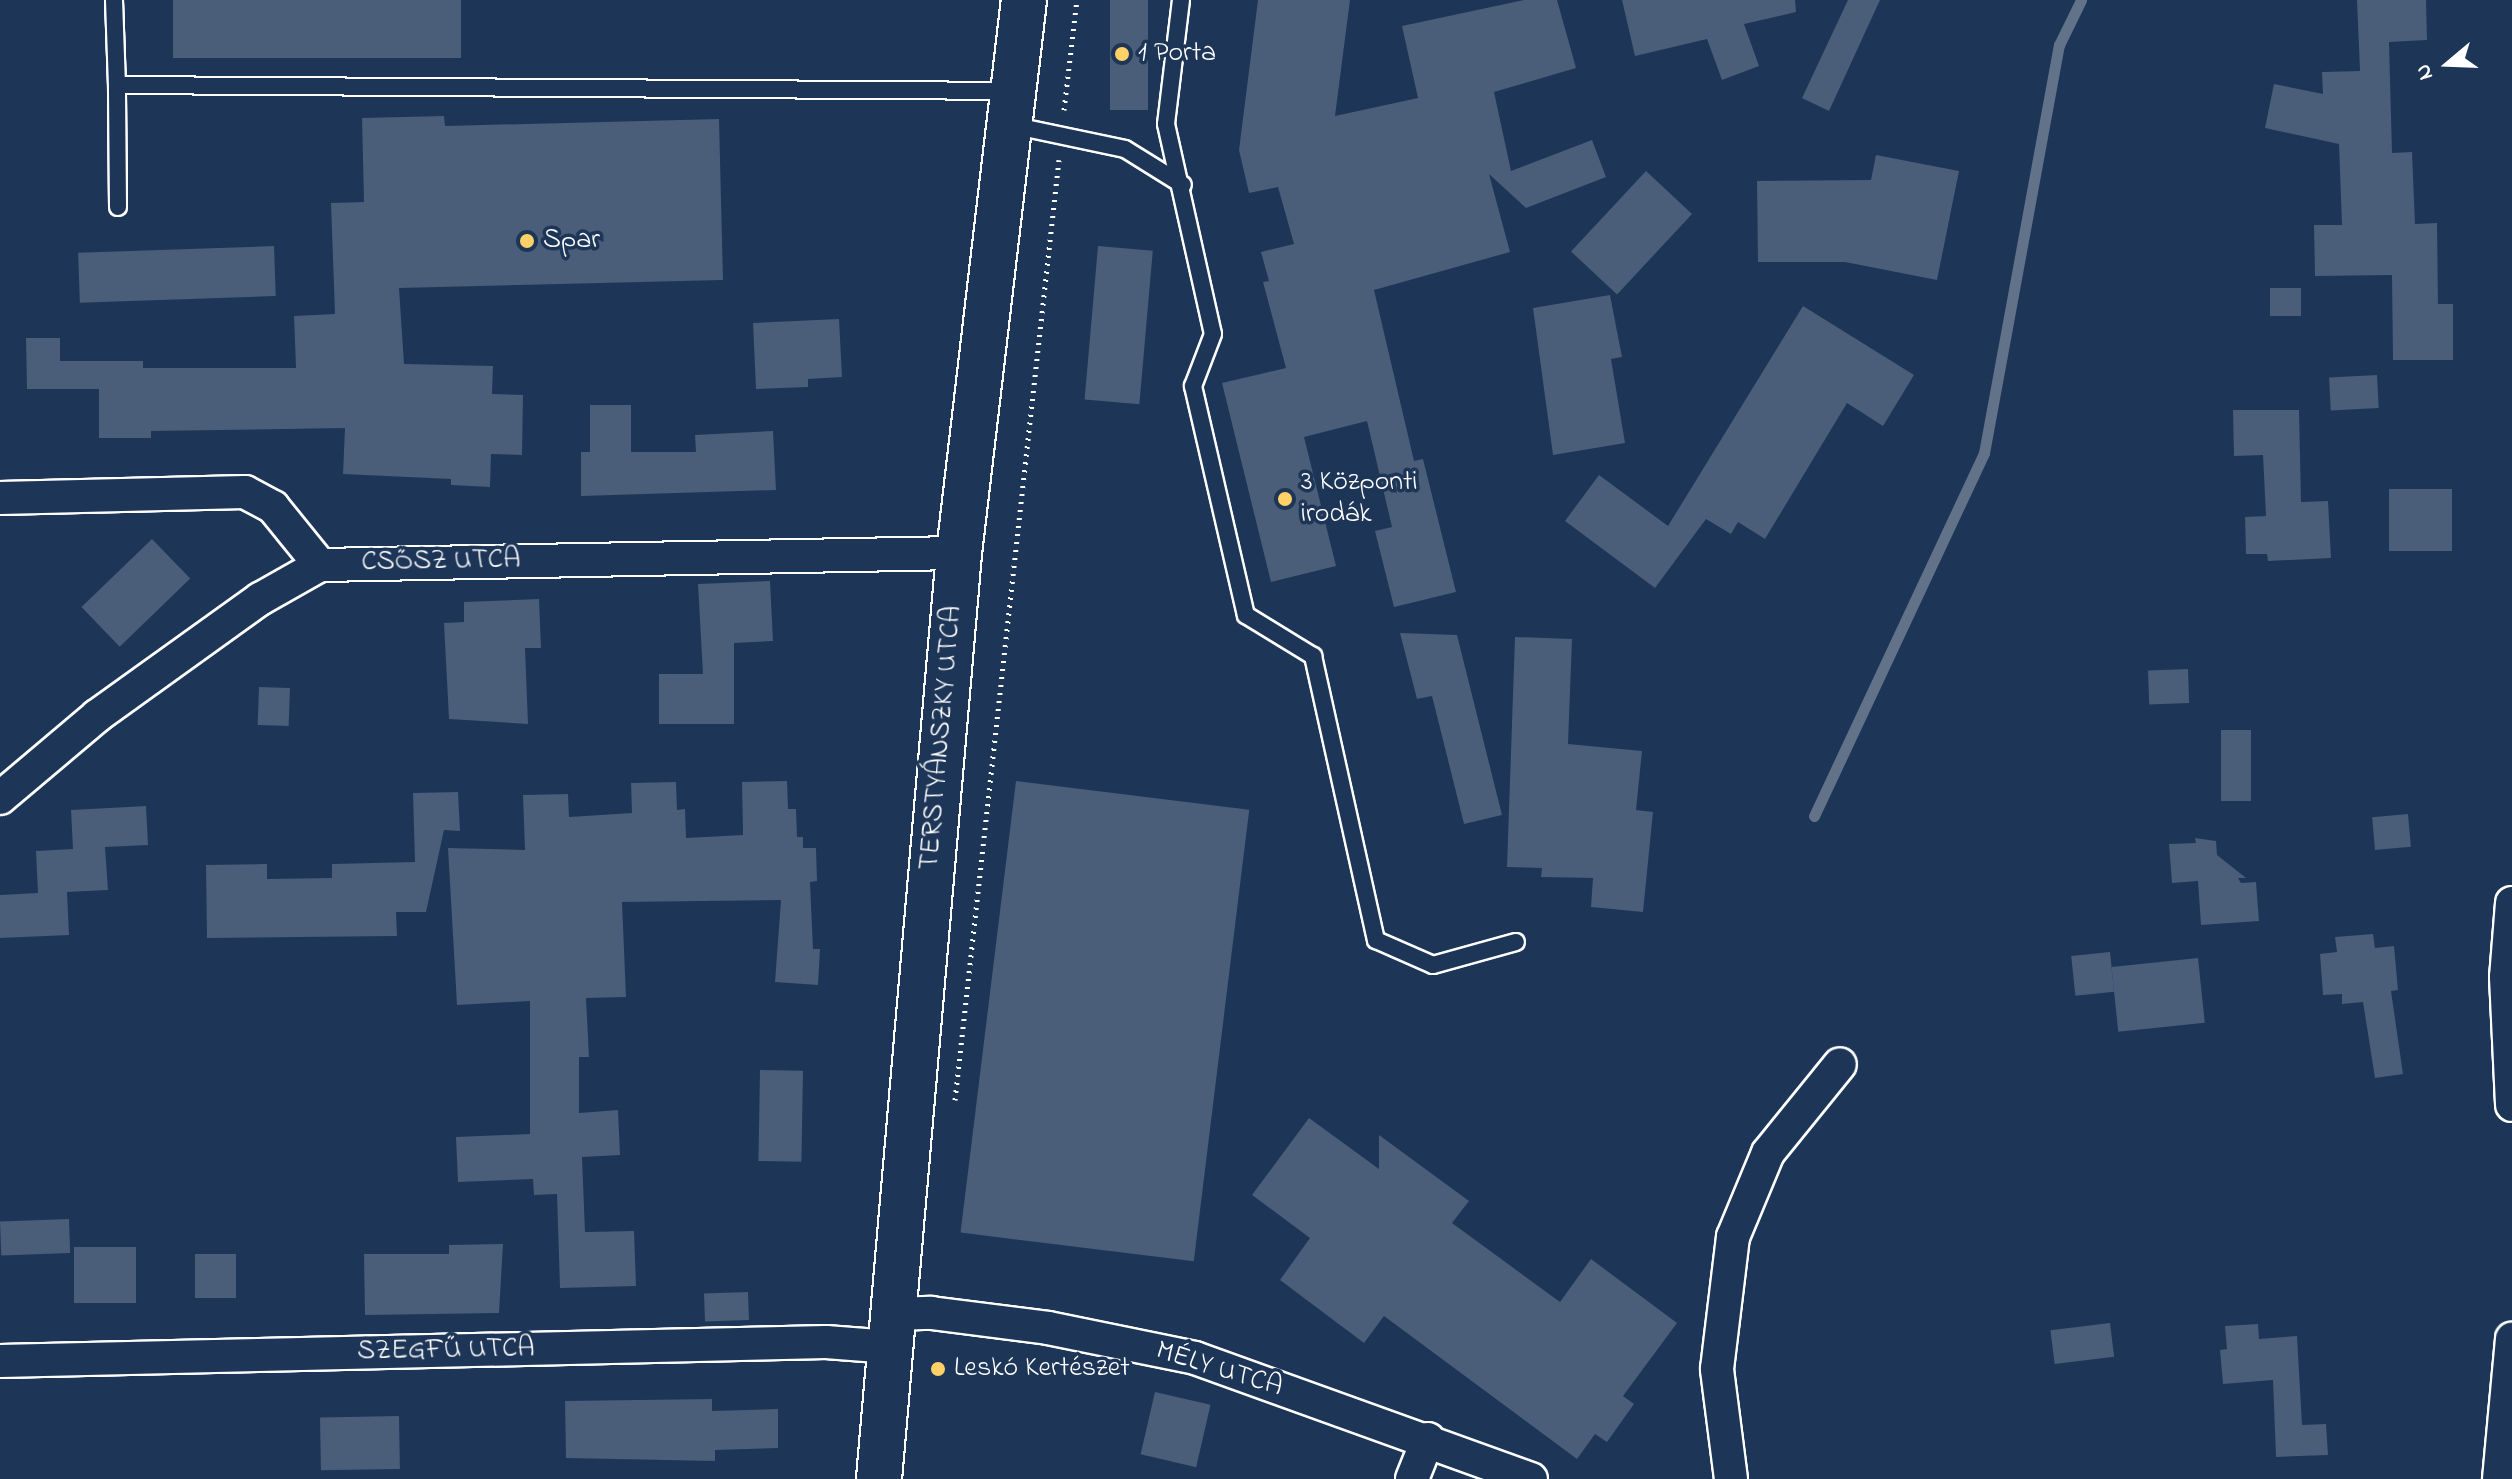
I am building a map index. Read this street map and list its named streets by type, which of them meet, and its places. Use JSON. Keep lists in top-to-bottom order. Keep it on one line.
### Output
{"streets":{"main road":["TERSTYÁNSZKY UTCA"],"street":["CSŐSZ UTCA","SZEGFŰ UTCA","MÉLY UTCA"]},"crossings":[["CSŐSZ UTCA","TERSTYÁNSZKY UTCA"],["TERSTYÁNSZKY UTCA","SZEGFŰ UTCA"],["TERSTYÁNSZKY UTCA","MÉLY UTCA"],["SZEGFŰ UTCA","MÉLY UTCA"]],"places":["1 Porta","Spar","3 Központi irodák","Leskó Kertészet"],"north":"left"}
